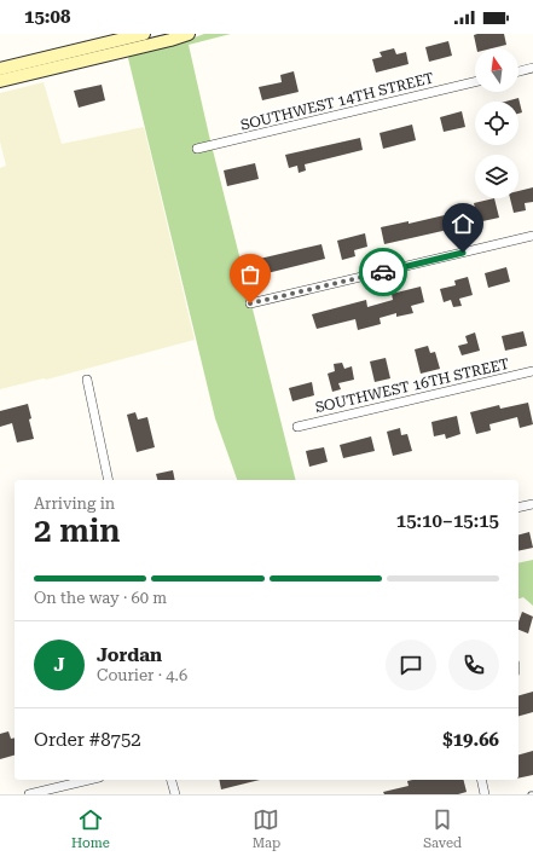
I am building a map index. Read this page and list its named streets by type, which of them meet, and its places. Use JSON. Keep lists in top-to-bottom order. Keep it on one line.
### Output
{"streets":{"street":["SOUTHWEST 14TH STREET","SOUTHWEST 16TH STREET"]},"north":"top","page":{"status":"15:08","heading":["2 min","Arriving in","15:10–15:15"],"panel":["Jordan","Courier · 4.6","Order #8752","$19.66"],"bar":"On the way · 60 m","round":"J","tabs":["Home","Map","Saved"]}}
